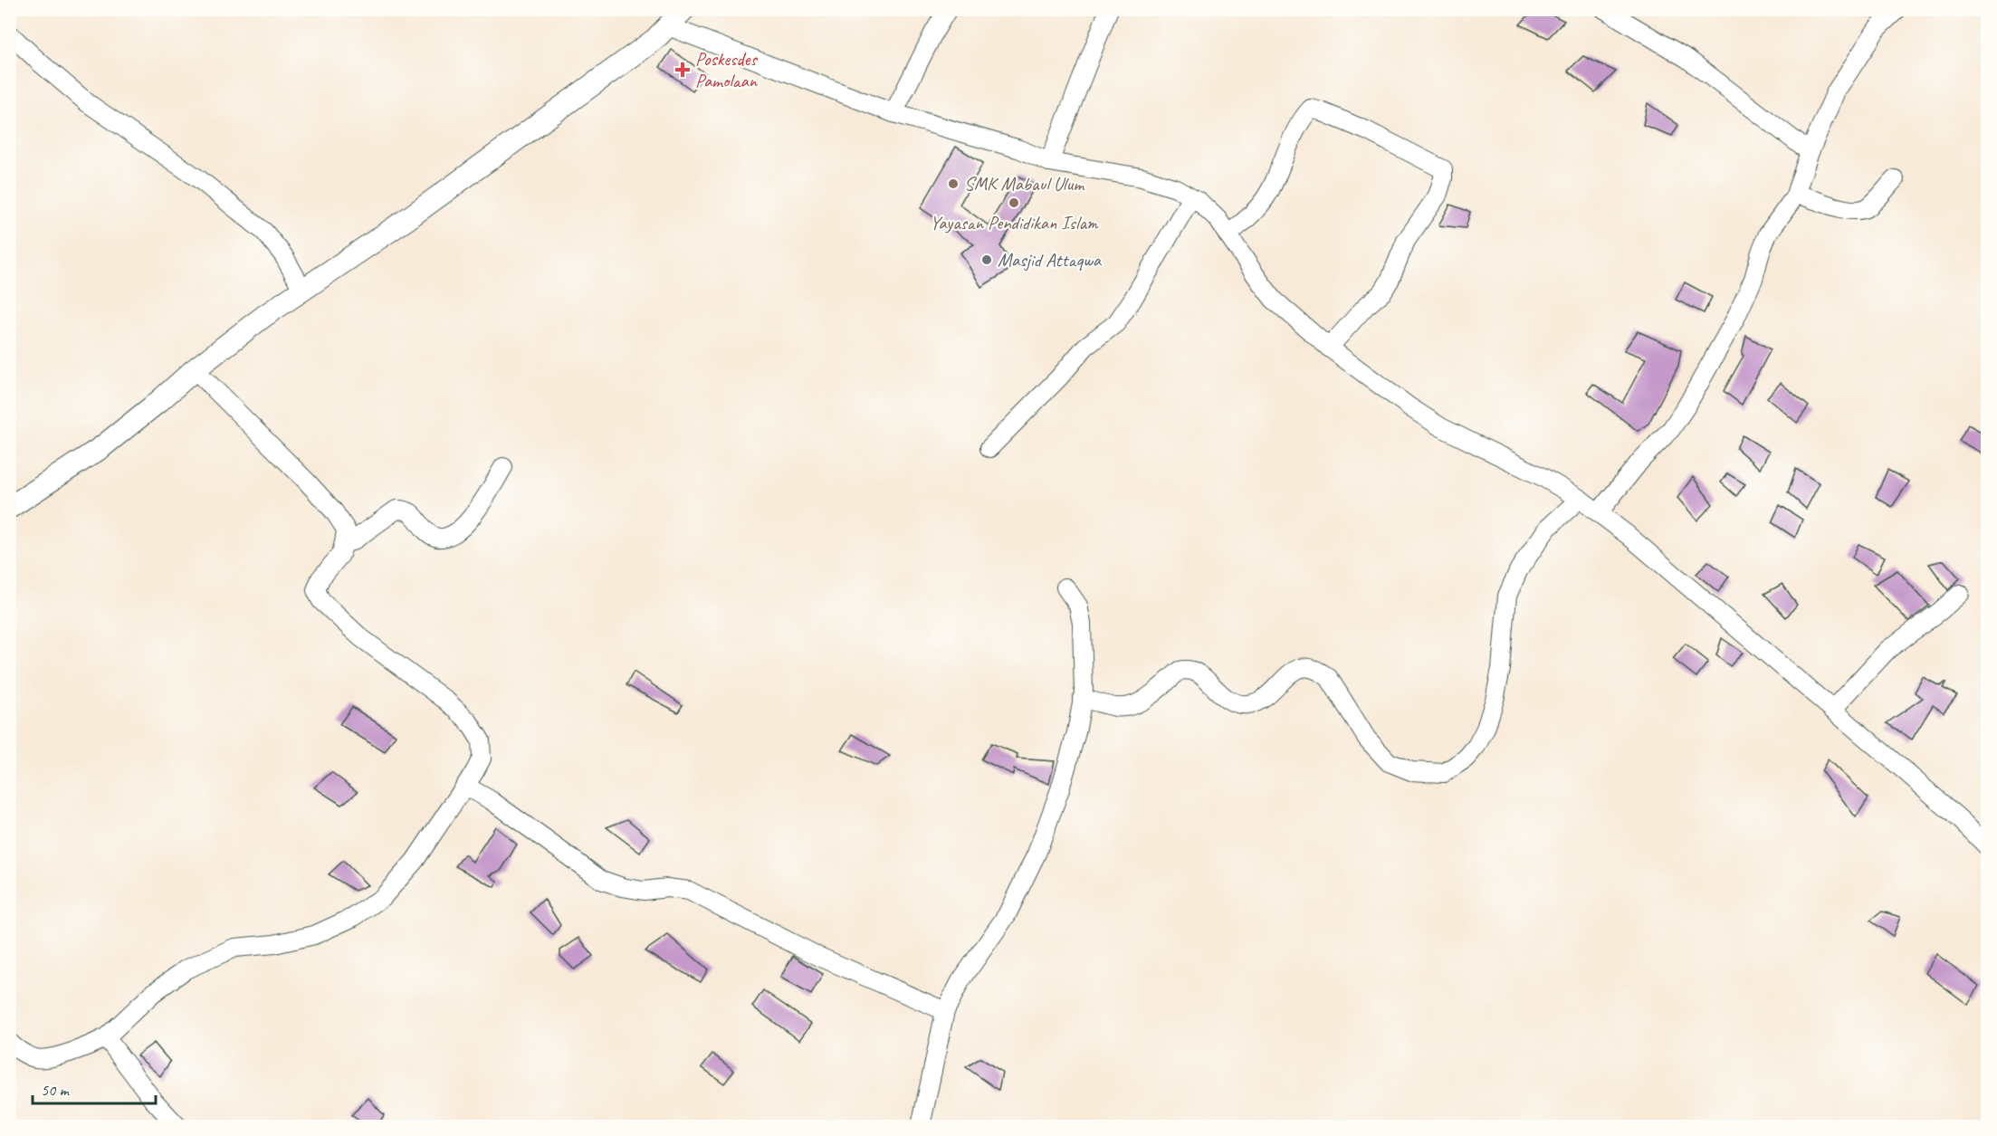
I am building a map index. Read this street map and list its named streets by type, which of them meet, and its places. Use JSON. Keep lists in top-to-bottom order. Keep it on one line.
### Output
{"places":{"health":["Poskesdes Pamolaan"],"other":["SMK Mabaul Ulum","Yayasan Pendidikan Islam","Masjid Attaqwa"]},"scale_bar":"50 m"}
